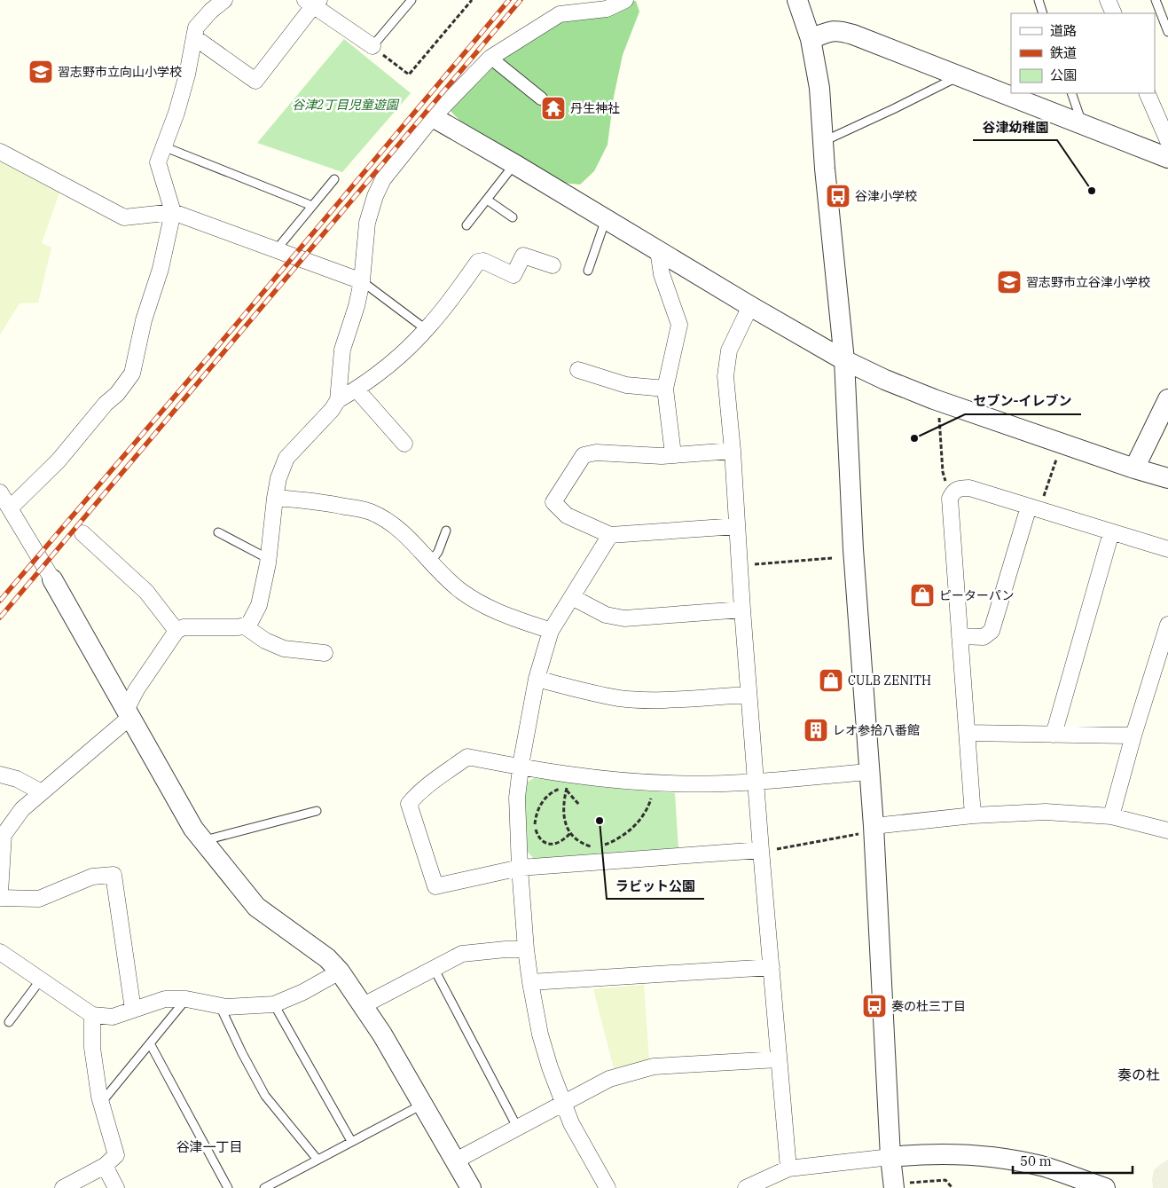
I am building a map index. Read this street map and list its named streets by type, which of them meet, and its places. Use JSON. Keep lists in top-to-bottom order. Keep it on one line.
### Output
{"districts":["奏の杜","谷津一丁目"],"parks":["谷津2丁目児童遊園"],"places":{"school or university":["習志野市立向山小学校","習志野市立谷津小学校"],"temple":["丹生神社"],"other":["谷津幼稚園","セブン-イレブン","ラビット公園"],"bus stop":["谷津小学校","奏の杜三丁目"],"shop":["ピーターパン","CULB ZENITH"],"building":["レオ参拾八番館"]},"legend":["道路","鉄道","公園"],"scale_bar":"50 m"}
